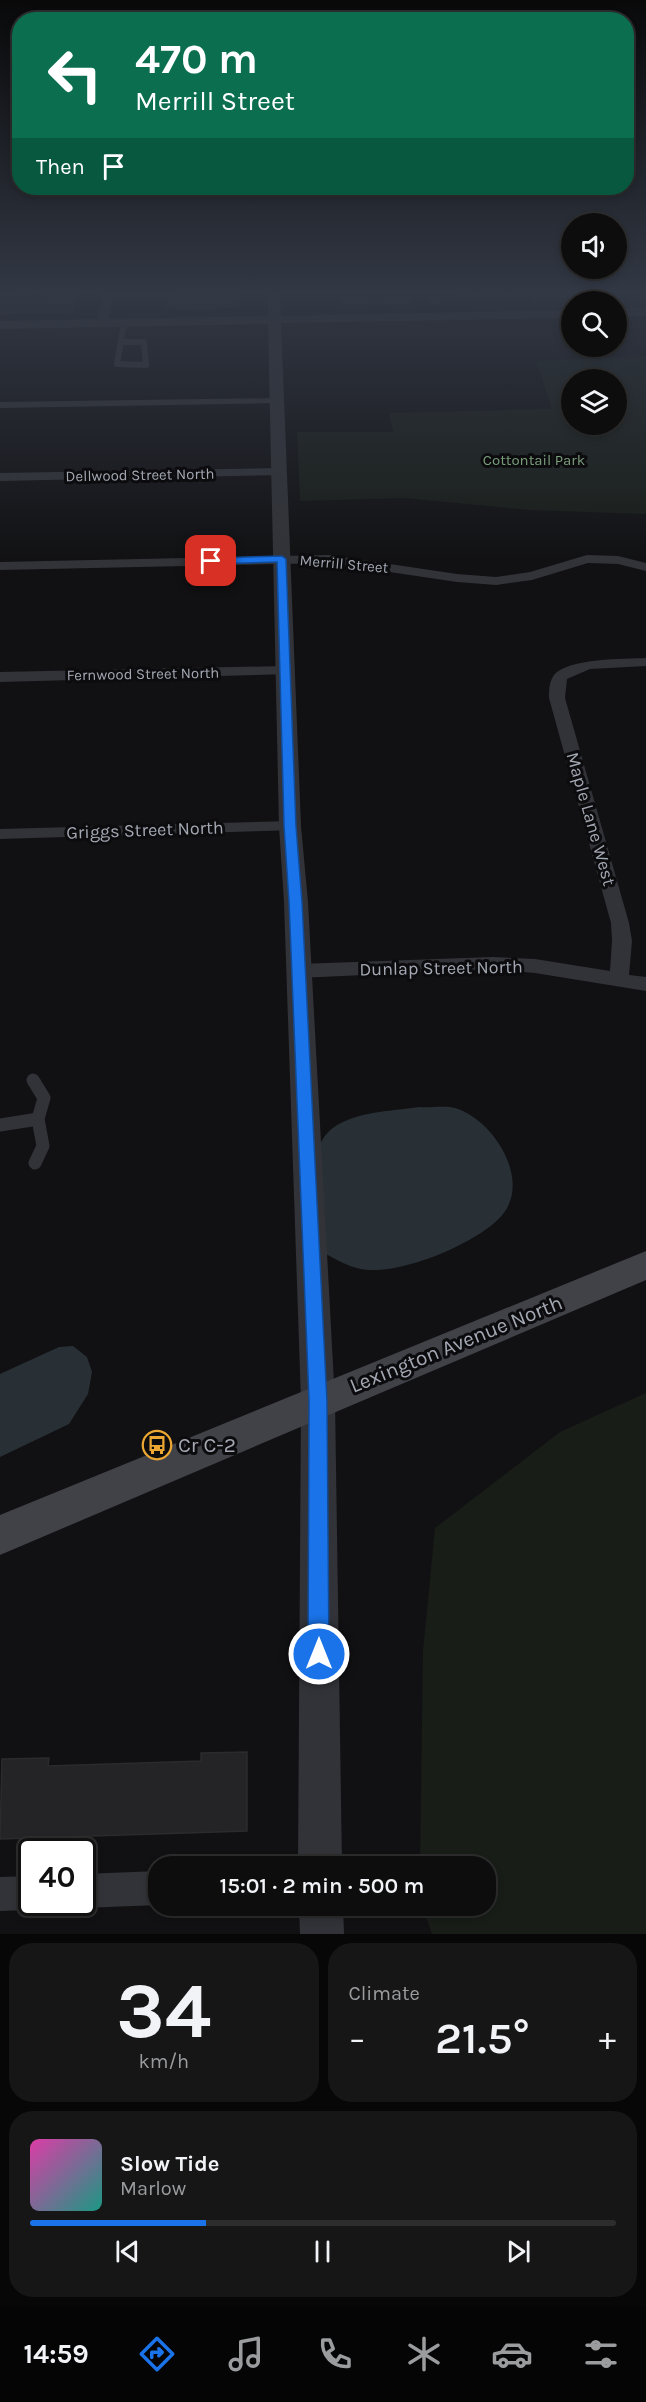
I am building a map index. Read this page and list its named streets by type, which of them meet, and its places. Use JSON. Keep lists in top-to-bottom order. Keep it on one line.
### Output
{"streets":{"main road":["Lexington Avenue North"],"street":["Dellwood Street North","Merrill Street","Fernwood Street North","Maple Lane West","Griggs Street North","Dunlap Street North"]},"crossings":[["Maple Lane West","Dunlap Street North"]],"parks":["Cottontail Park"],"places":{"bus stop":["Cr C-2"]},"page":{"turn":["470 m","Merrill Street"],"then":"Then","limit":"40","trip":"15:01 · 2 min · 500 m","tile":[["34","km/h"],"Climate"],"heat":["−","21.5°","+"],"song":["Slow Tide","Marlow"],"tabs":"14:59"}}
